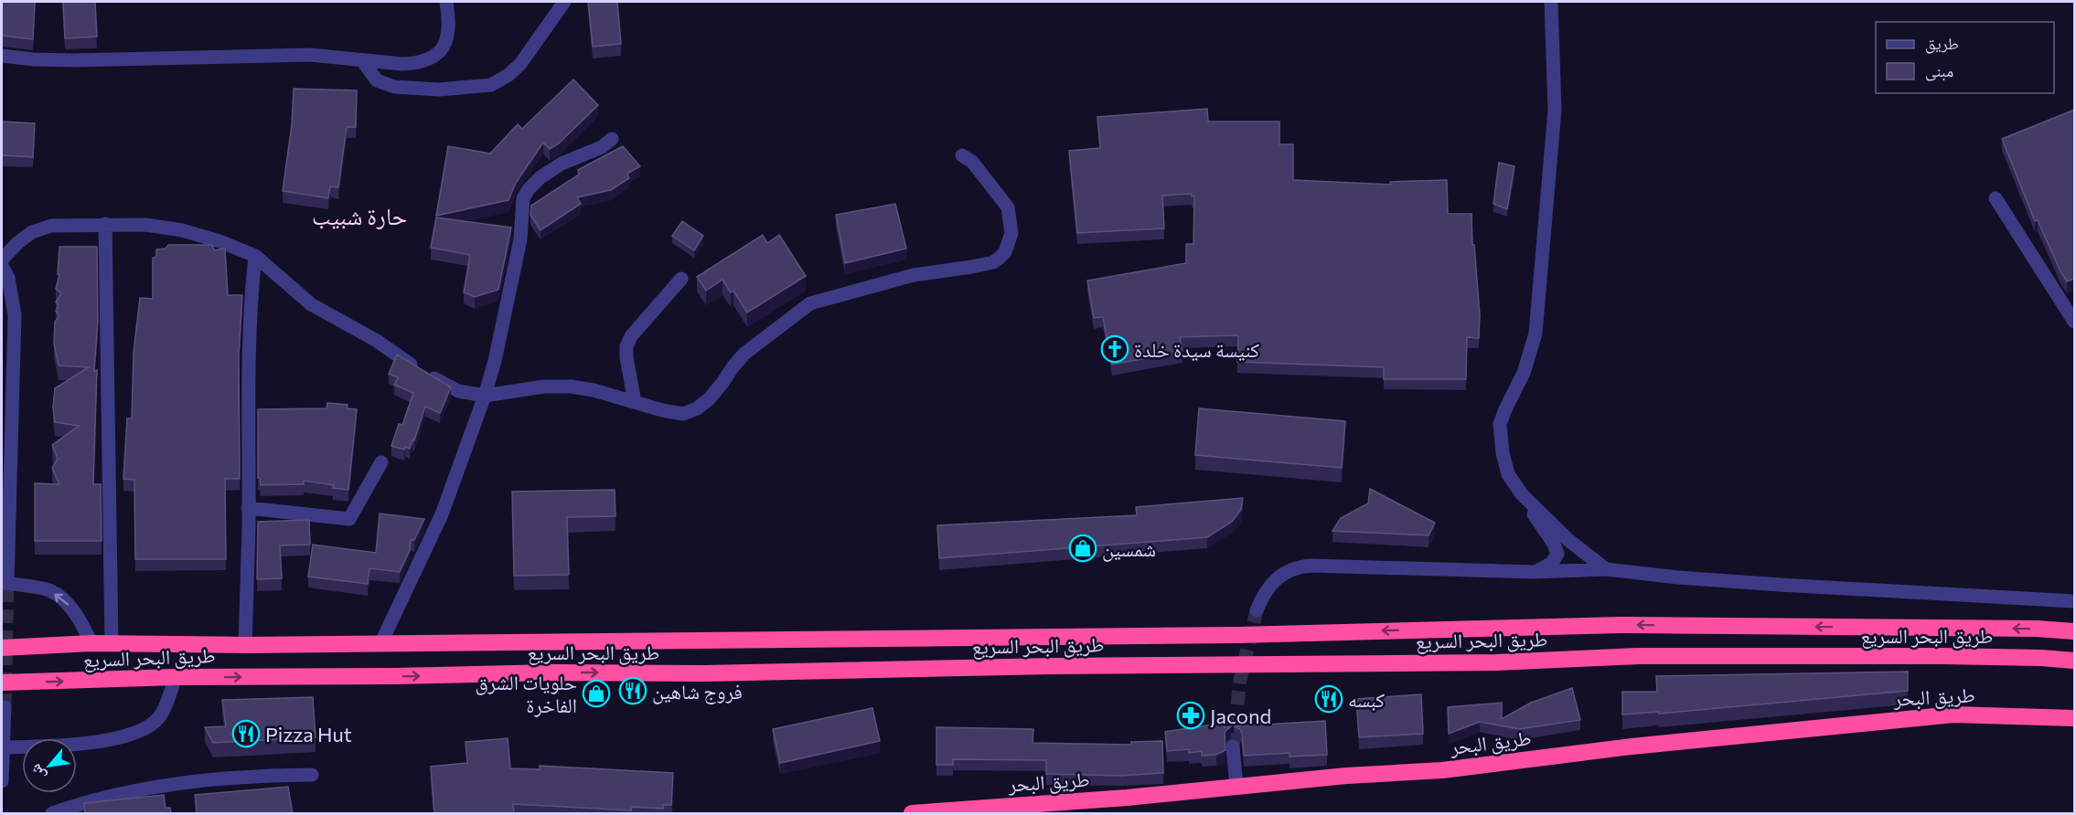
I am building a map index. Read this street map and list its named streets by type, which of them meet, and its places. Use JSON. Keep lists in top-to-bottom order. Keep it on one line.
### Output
{"streets":{"highway":["طريق البحر السريع","طريق البحر"]},"districts":["حارة شبيب"],"places":{"church":["كنيسة سيدة خلدة"],"shop":["شمسين","حلويات الشرق الفاخرة"],"restaurant":["فروج شاهين","كبسه","Pizza Hut"],"pharmacy":["Jacond"]},"legend":["طريق","مبنى"],"north":"bottom left"}
